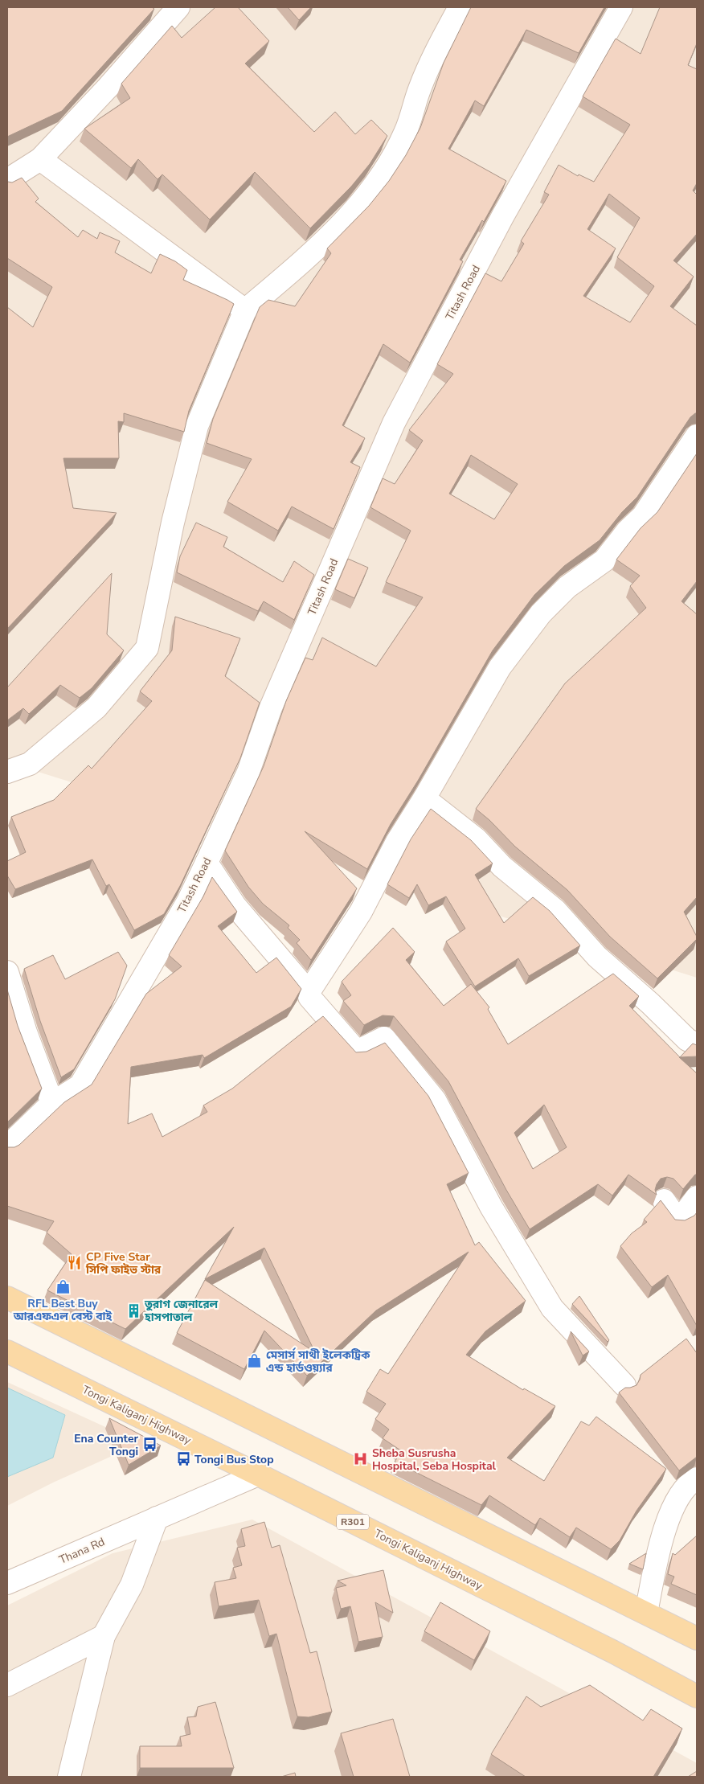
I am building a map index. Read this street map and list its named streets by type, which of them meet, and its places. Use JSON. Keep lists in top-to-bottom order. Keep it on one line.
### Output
{"streets":{"main road":["Tongi Kaliganj Highway","R301"],"street":["Titash Road","Thana Rd"]},"crossings":[["Tongi Kaliganj Highway","Thana Rd"]],"places":{"restaurant":["CP Five Star সিপি ফাইভ স্টার"],"shop":["RFL Best Buy আরএফএল বেস্ট বাই","মেসার্স সাথী ইলেকট্রিক এন্ড হার্ডওয়্যার"],"building":["তুরাগ জেনারেল হাসপাতাল"],"bus stop":["Ena Counter Tongi","Tongi Bus Stop"],"hospital":["Sheba Susrusha Hospital, Seba Hospital"]}}
